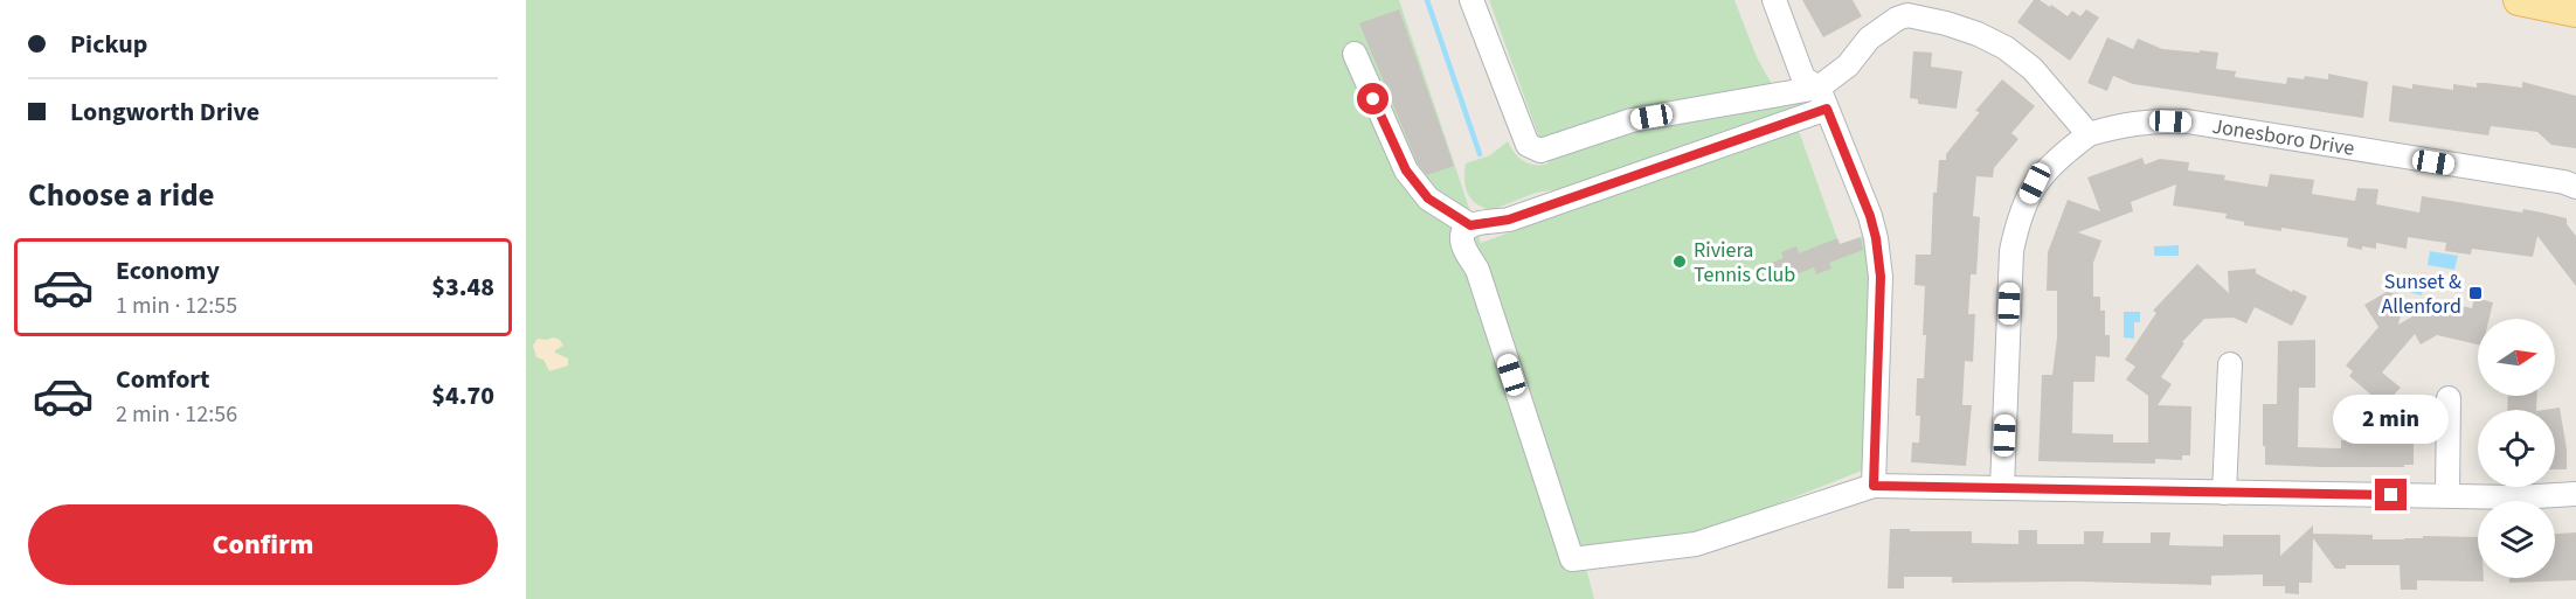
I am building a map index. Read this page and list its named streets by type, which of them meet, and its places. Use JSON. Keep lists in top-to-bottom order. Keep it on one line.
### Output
{"streets":{"street":["Jonesboro Drive"]},"places":{"other":["Riviera Tennis Club"],"transit":["Sunset & Allenford"]},"north":"right","page":{"banner":["Pickup","Longworth Drive"],"heading":"Choose a ride","list":[{"name":"Economy","note":"1 min · 12:55","value":"$3.48"},{"name":"Comfort","note":"2 min · 12:56","value":"$4.70"}],"bubble":"2 min","buttons":"Confirm"}}
